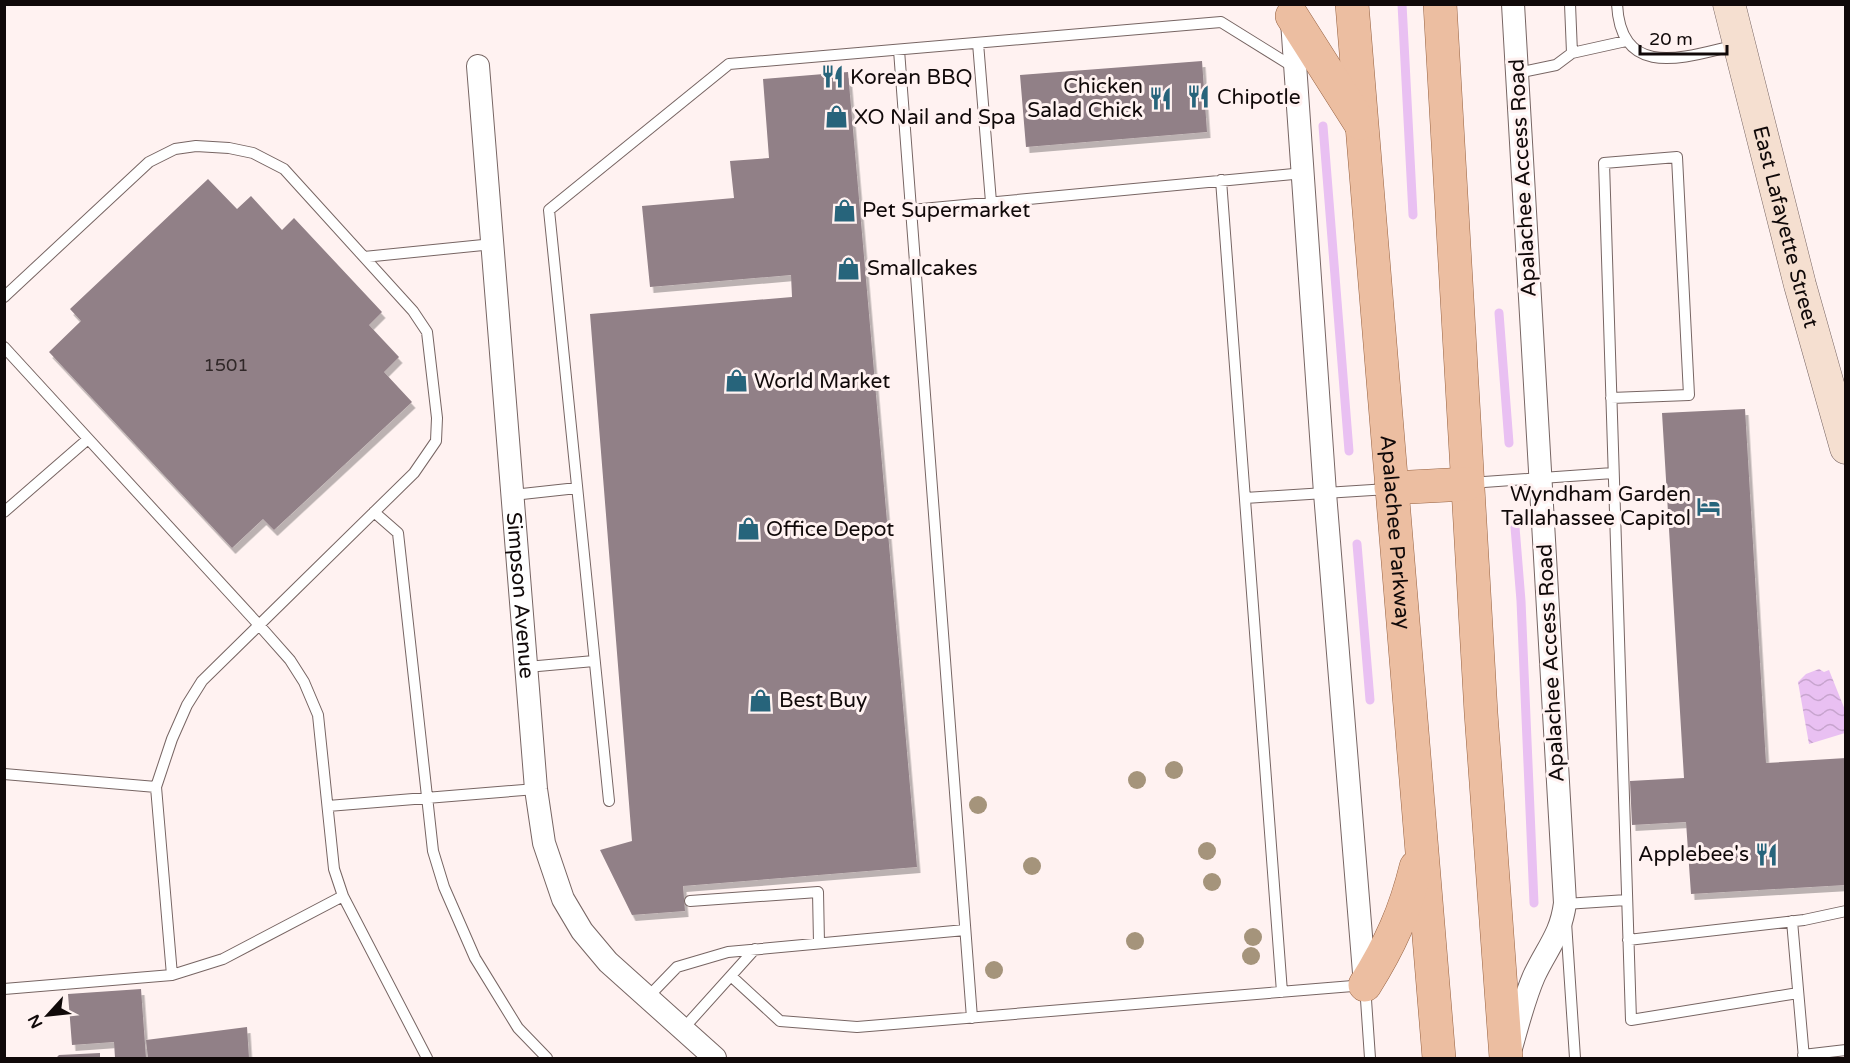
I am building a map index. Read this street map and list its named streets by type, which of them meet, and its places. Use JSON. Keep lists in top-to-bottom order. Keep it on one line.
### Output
{"streets":{"main road":["Apalachee Parkway"],"street":["Apalachee Access Road","East Lafayette Street","Simpson Avenue"]},"places":{"restaurant":["Korean BBQ","Chipotle","Chicken Salad Chick","Applebee's"],"shop":["XO Nail and Spa","Pet Supermarket","Smallcakes","World Market","Office Depot","Best Buy"],"hotel":["Wyndham Garden Tallahassee Capitol"]},"house_numbers":["1501"],"scale_bar":"20 m","north":"bottom left"}
